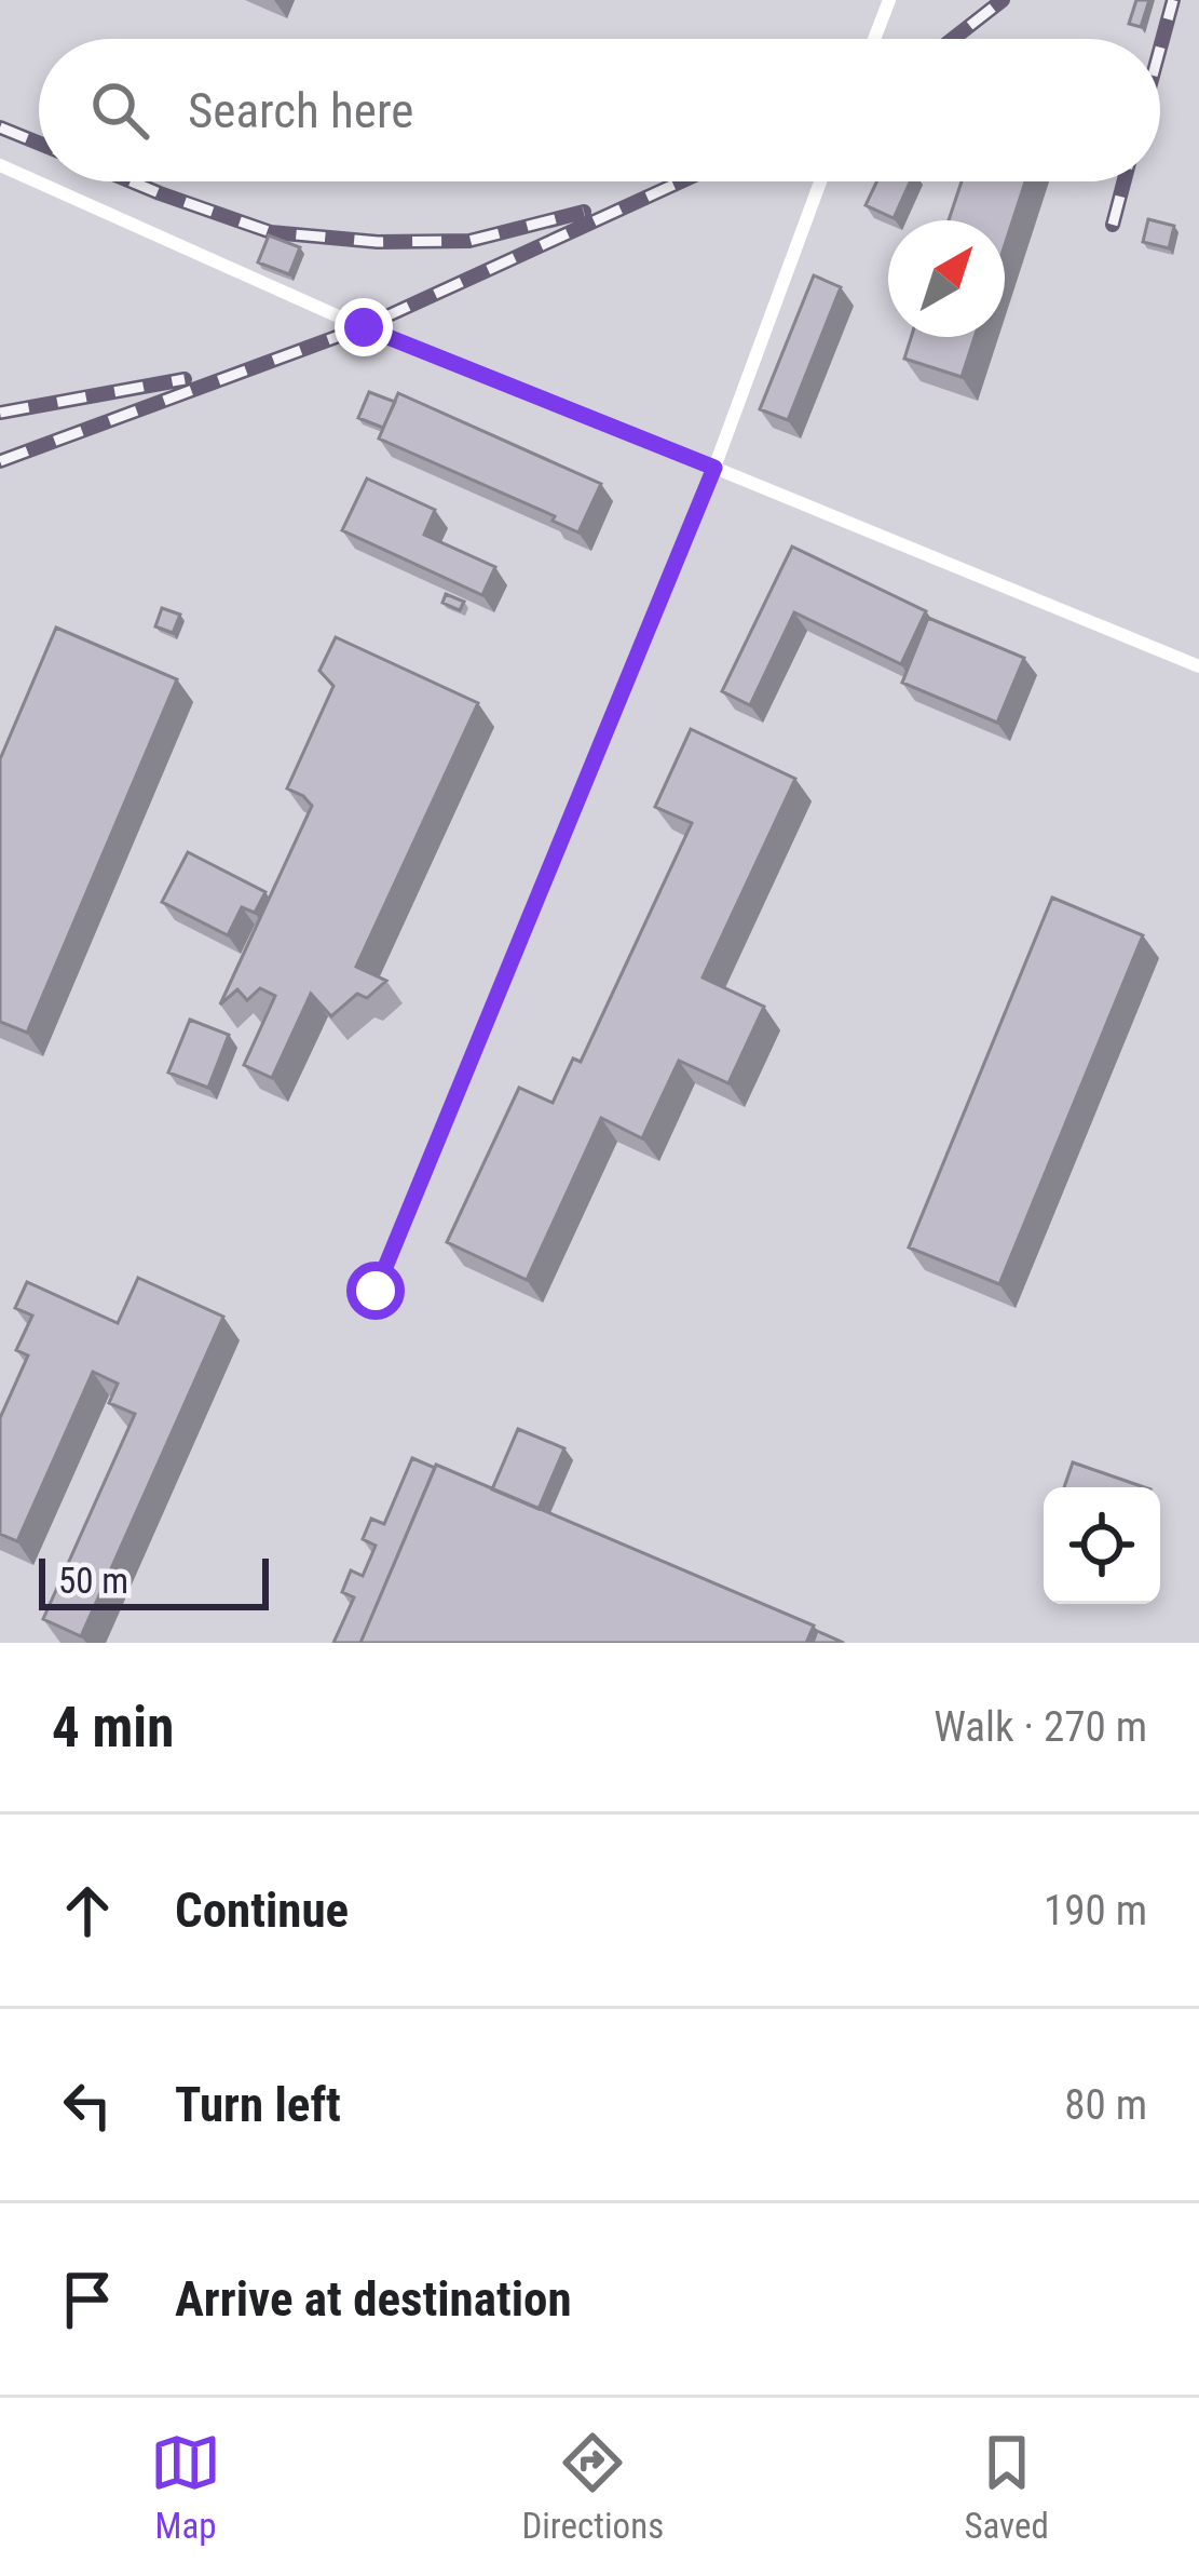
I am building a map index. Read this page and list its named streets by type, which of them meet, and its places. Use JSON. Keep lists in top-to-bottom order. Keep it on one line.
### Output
{"scale_bar":"50 m","north":"top right","page":{"search":"Search here","scale":"50 m","heading":["4 min","Walk · 270 m"],"list":[["Continue","190 m"],["Turn left","80 m"],"Arrive at destination"],"nav":["Map","Directions","Saved"]}}
